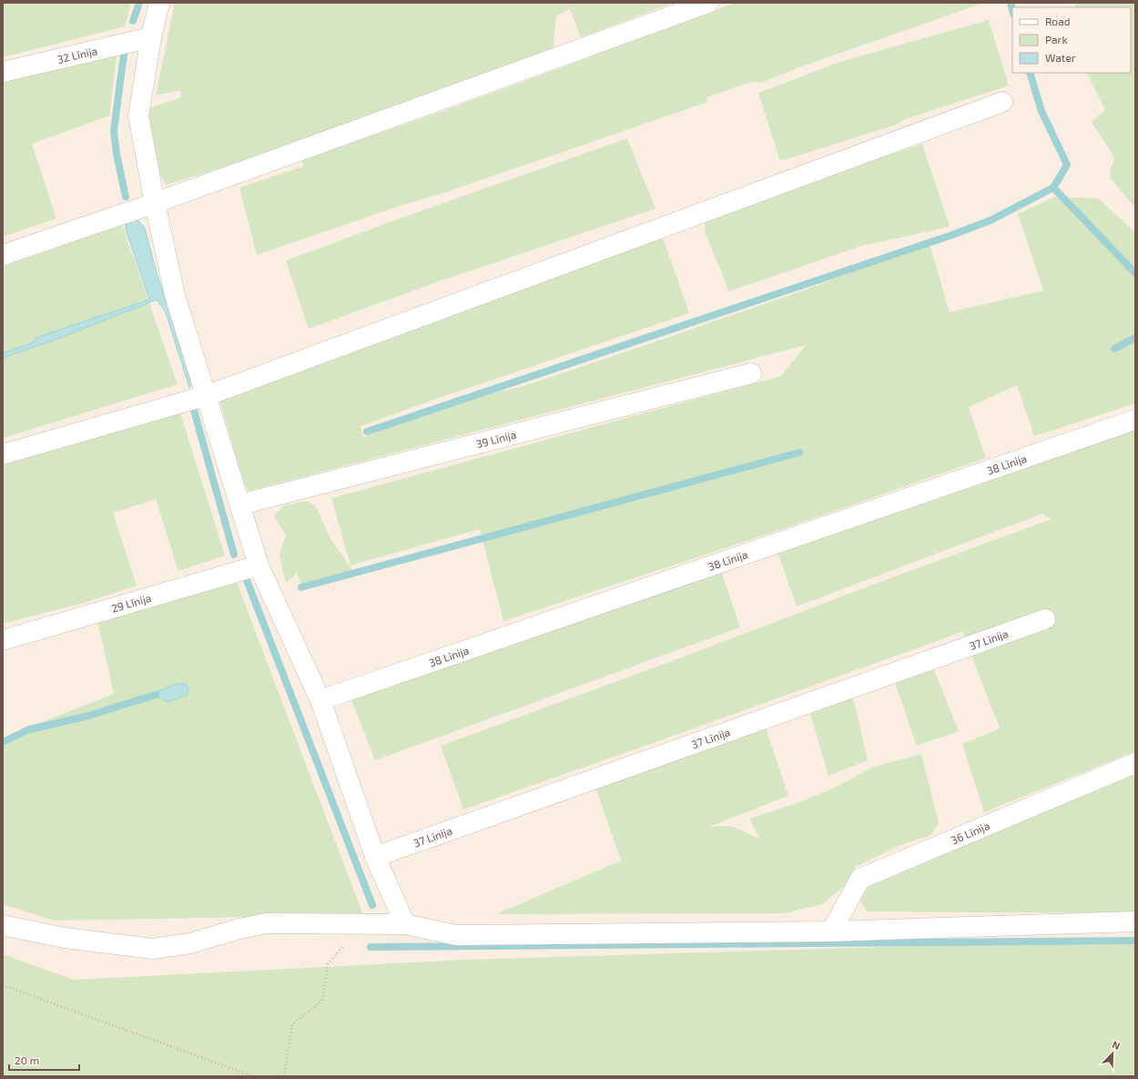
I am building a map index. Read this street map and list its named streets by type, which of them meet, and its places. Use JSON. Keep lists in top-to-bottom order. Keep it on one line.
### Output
{"streets":{"street":["32 Līnija","39 Līnija","38 Līnija","29 Līnija","37 Līnija","36 Līnija"]},"legend":["Road","Park","Water"],"scale_bar":"20 m","north":"top right"}
